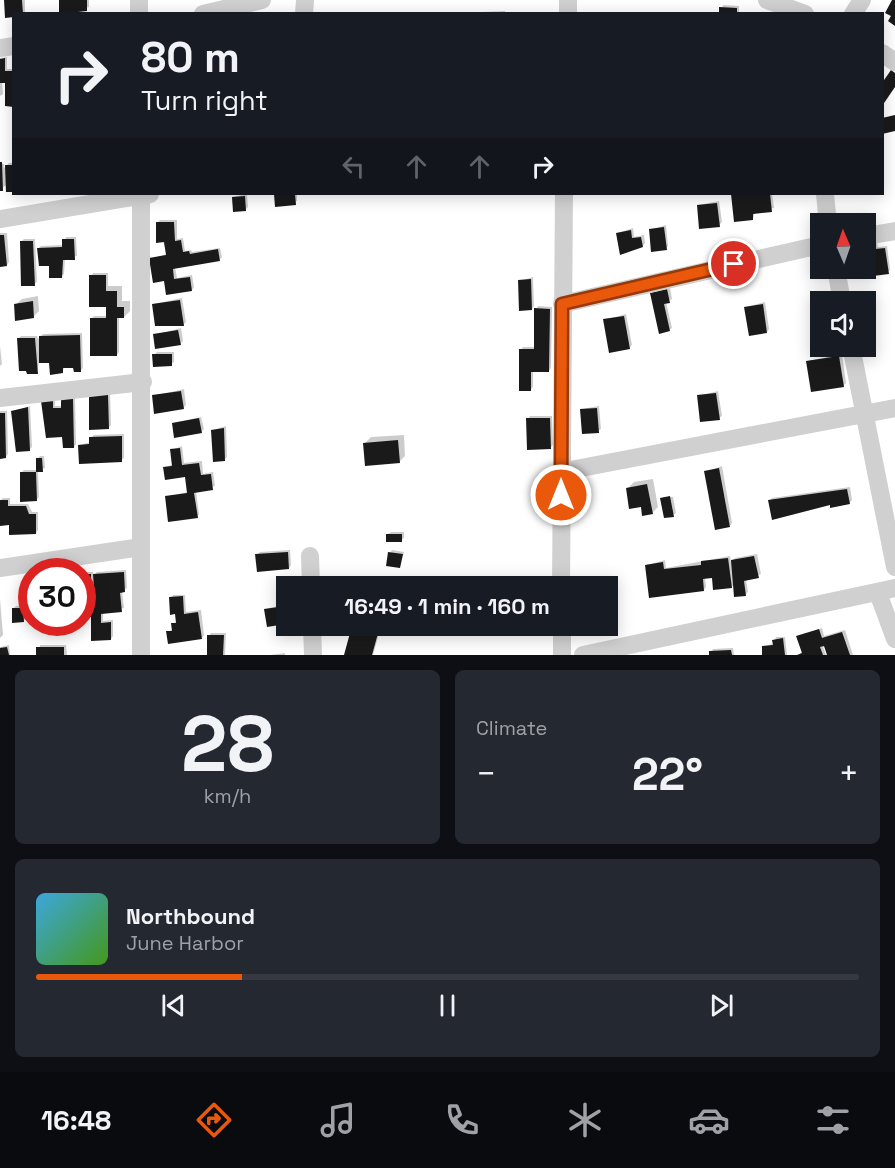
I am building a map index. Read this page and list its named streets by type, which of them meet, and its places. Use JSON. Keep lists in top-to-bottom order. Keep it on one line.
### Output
{"north":"top","page":{"turn":["80 m","Turn right"],"limit":"30","trip":"16:49 · 1 min · 160 m","tile":[["28","km/h"],"Climate"],"heat":["−","22°","+"],"song":["Northbound","June Harbor"],"tabs":"16:48"}}
